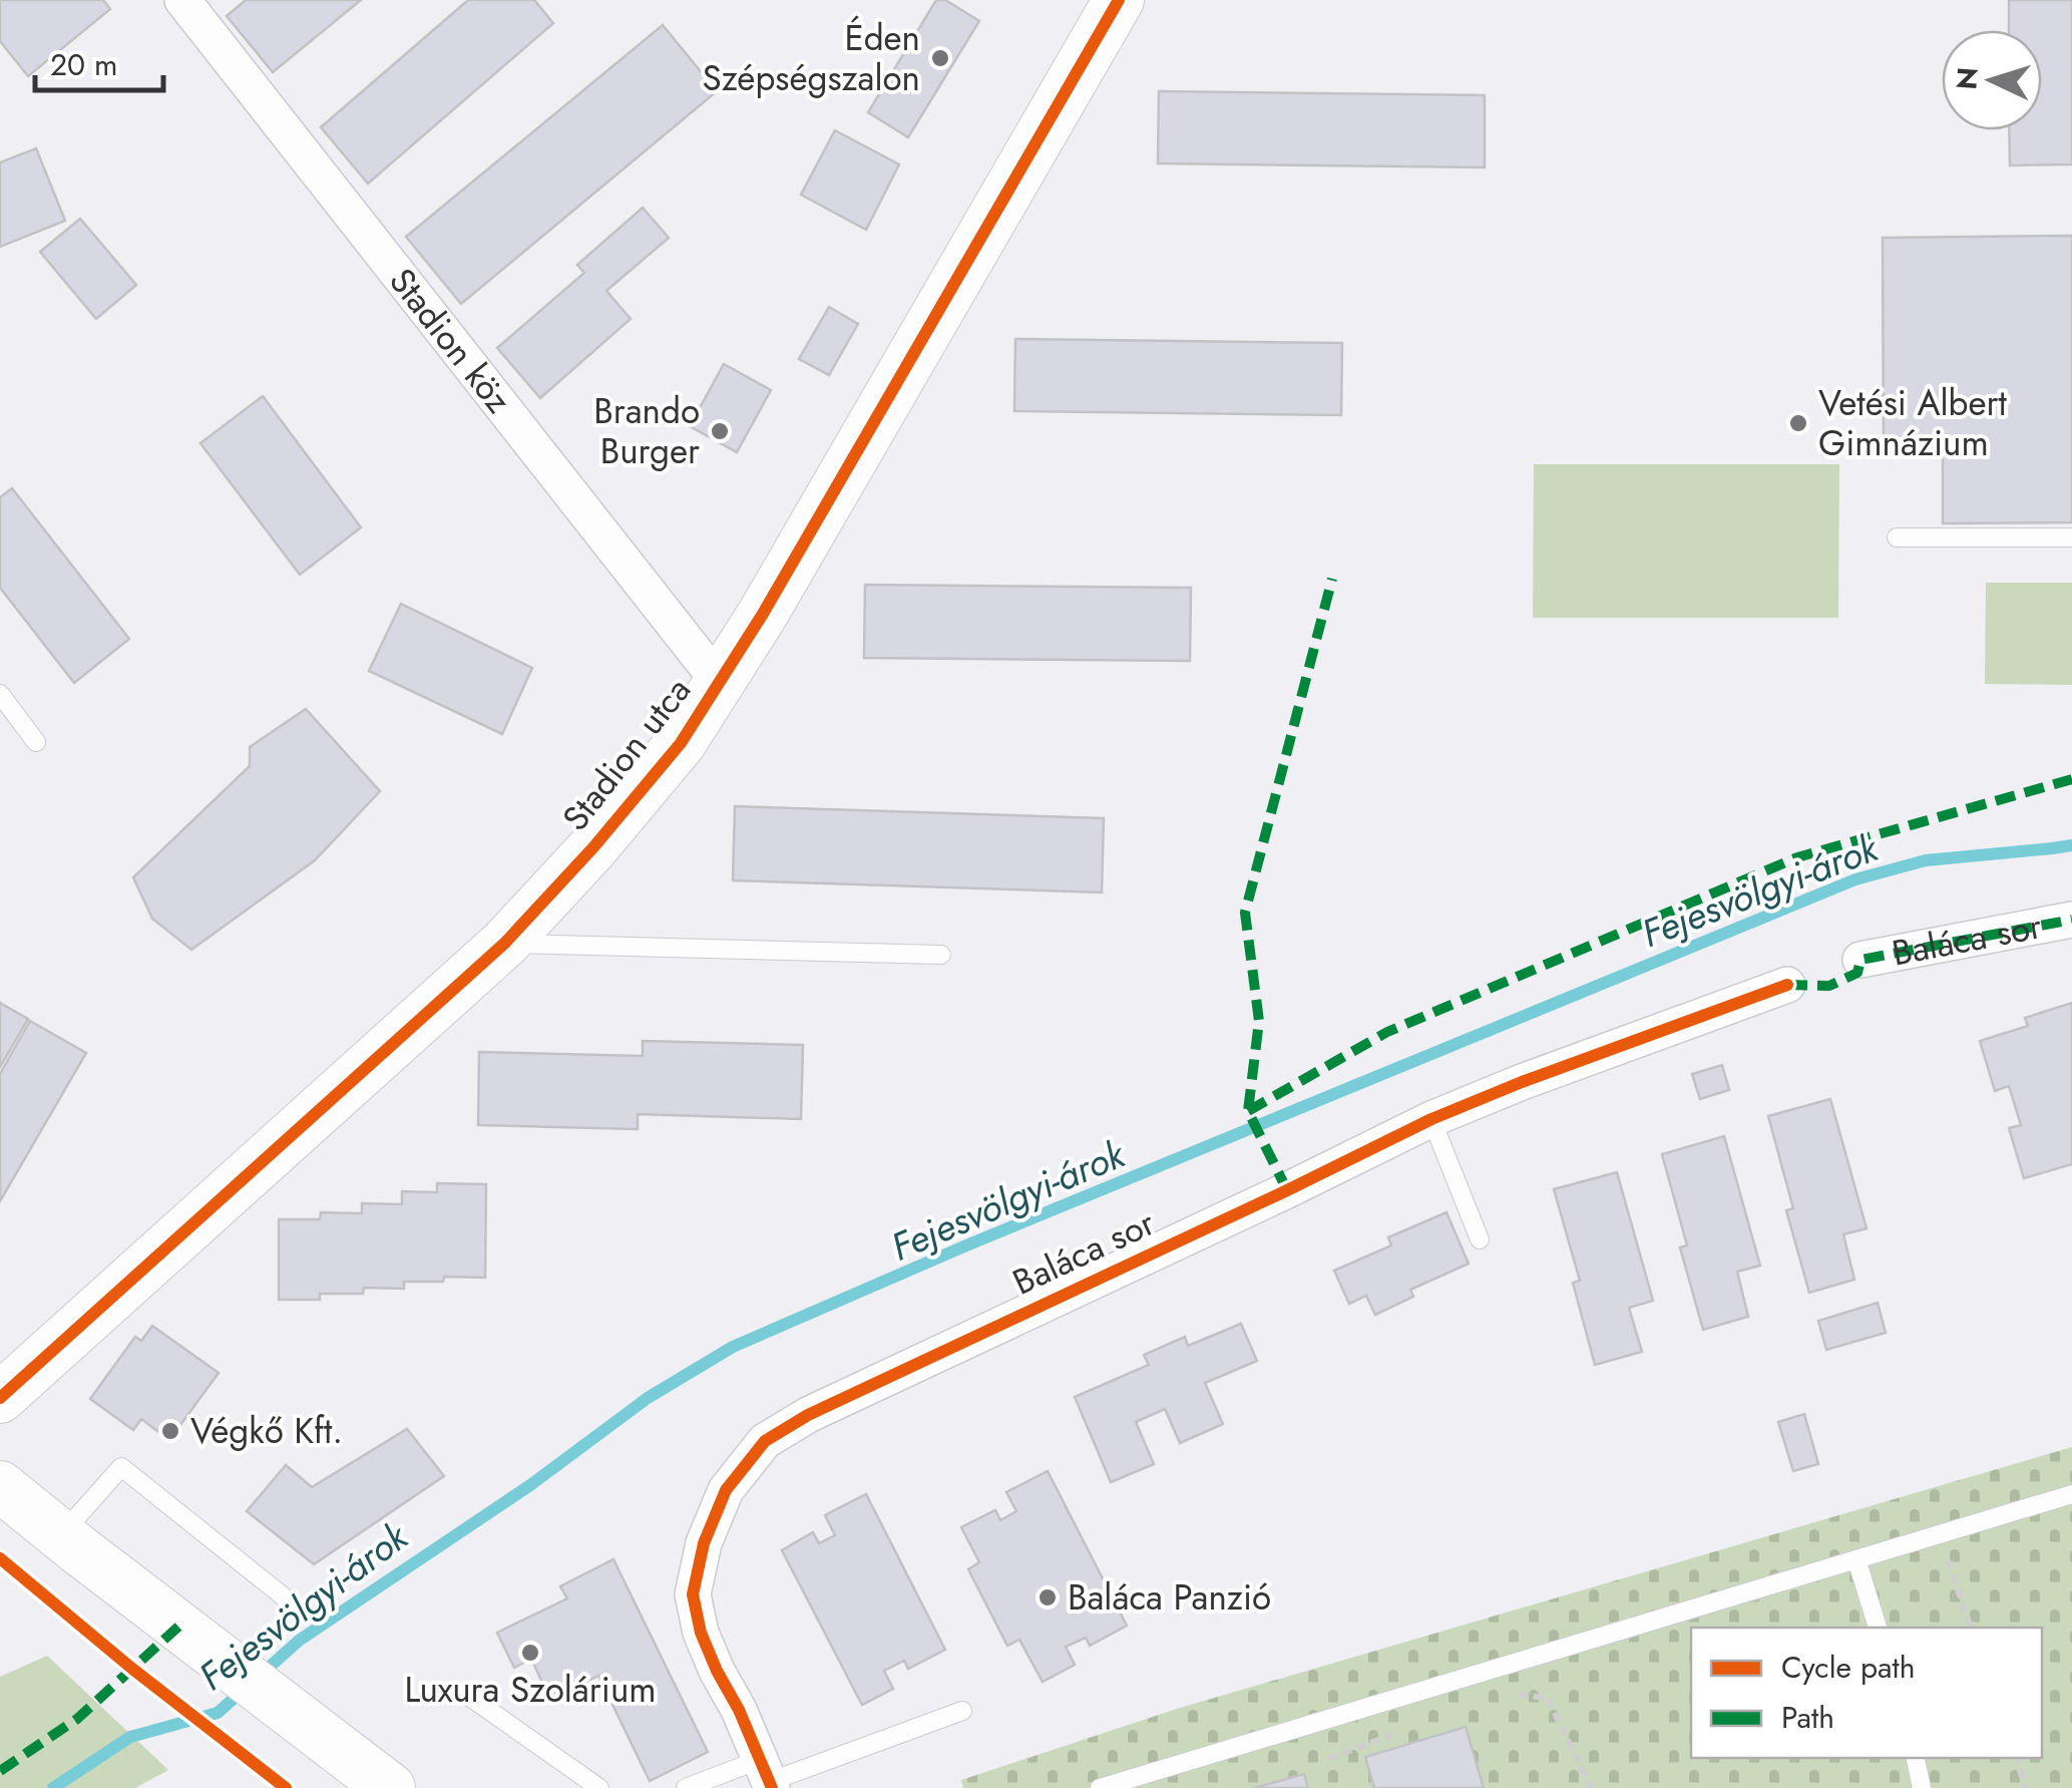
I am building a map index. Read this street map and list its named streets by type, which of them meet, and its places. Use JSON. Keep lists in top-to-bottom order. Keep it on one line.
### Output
{"streets":{"street":["Stadion köz","Stadion utca","Baláca sor"]},"crossings":[["Stadion köz","Stadion utca"]],"water":["Fejesvölgyi-árok"],"places":["Éden Szépségszalon","Vetési Albert Gimnázium","Brando Burger","Végkő Kft.","Baláca Panzió","Luxura Szolárium"],"legend":["Cycle path","Path"],"scale_bar":"20 m","north":"left"}
